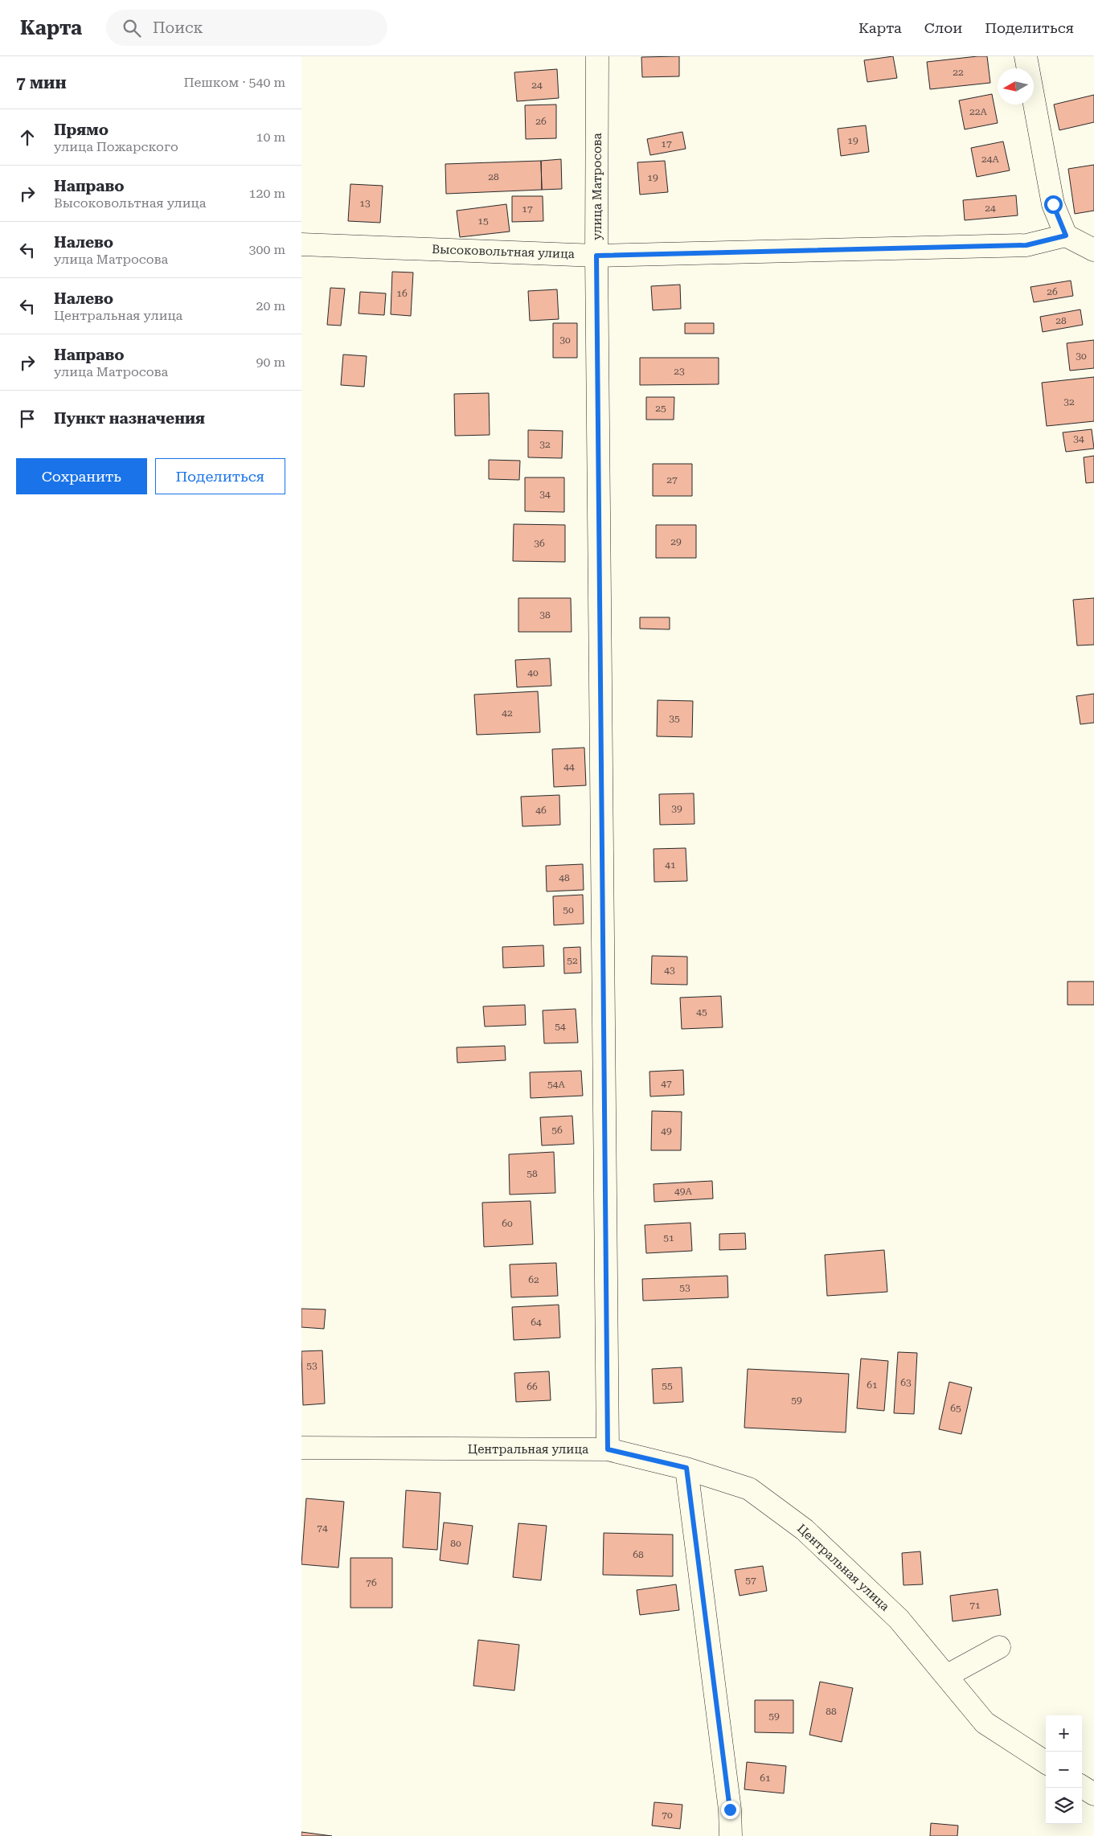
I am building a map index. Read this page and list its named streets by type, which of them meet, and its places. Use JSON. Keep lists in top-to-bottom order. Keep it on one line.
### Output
{"streets":{"street":["улица Матросова","Высоковольтная улица","Центральная улица"]},"crossings":[["улица Матросова","Высоковольтная улица"],["улица Матросова","Центральная улица"]],"house_numbers":["22","24","22А","26","19","17","24А","28","19","13","24","17","15","26","16","28","30","30","23","32","25","34","32","27","34","29","36","38","40","42","35","44","39","46","41","48","50","52","43","45","54","47","54А","56","49","58","49А","60","51","62","53","64","53","63","61","55","66","59","65","74","80","68","57","76","71","88","59","61","70"],"north":"left","page":{"header":"Карта","search":"Поиск","nav":["Карта","Слои","Поделиться"],"heading":["7 мин","Пешком · 540 m"],"list":[["Прямо","улица Пожарского","10 m"],["Направо","Высоковольтная улица","120 m"],["Налево","улица Матросова","300 m"],["Налево","Центральная улица","20 m"],["Направо","улица Матросова","90 m"],"Пункт назначения"],"buttons":["Сохранить","Поделиться"],"map_buttons":["+","−"]}}
